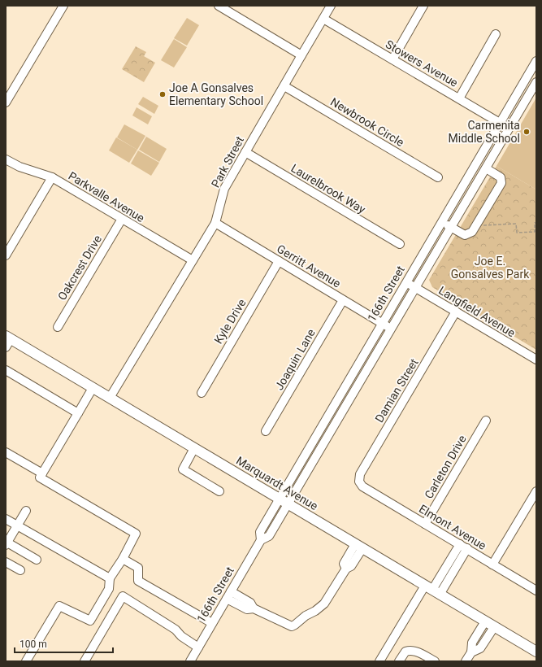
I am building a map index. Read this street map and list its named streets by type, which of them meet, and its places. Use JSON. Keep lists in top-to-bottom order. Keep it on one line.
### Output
{"streets":{"main road":["Marquardt Avenue"],"street":["Stowers Avenue","Newbrook Circle","Park Street","Laurelbrook Way","Parkvalle Avenue","Gerritt Avenue","Oakcrest Drive","166th Street","Langfield Avenue","Kyle Drive","Joaquin Lane","Damian Street","Carleton Drive","Elmont Avenue"]},"crossings":[["Stowers Avenue","Park Street"],["Stowers Avenue","166th Street"],["Newbrook Circle","Park Street"],["Park Street","Laurelbrook Way"],["Park Street","Parkvalle Avenue"],["Park Street","Gerritt Avenue"],["Park Street","Marquardt Avenue"],["Parkvalle Avenue","Oakcrest Drive"],["Gerritt Avenue","166th Street"],["Gerritt Avenue","Kyle Drive"],["Gerritt Avenue","Joaquin Lane"],["166th Street","Langfield Avenue"],["166th Street","Marquardt Avenue"],["Langfield Avenue","Damian Street"],["Damian Street","Elmont Avenue"],["Carleton Drive","Elmont Avenue"]],"parks":["Joe E. Gonsalves Park"],"places":["Joe A Gonsalves Elementary School","Carmenita Middle School"],"scale_bar":"100 m"}
